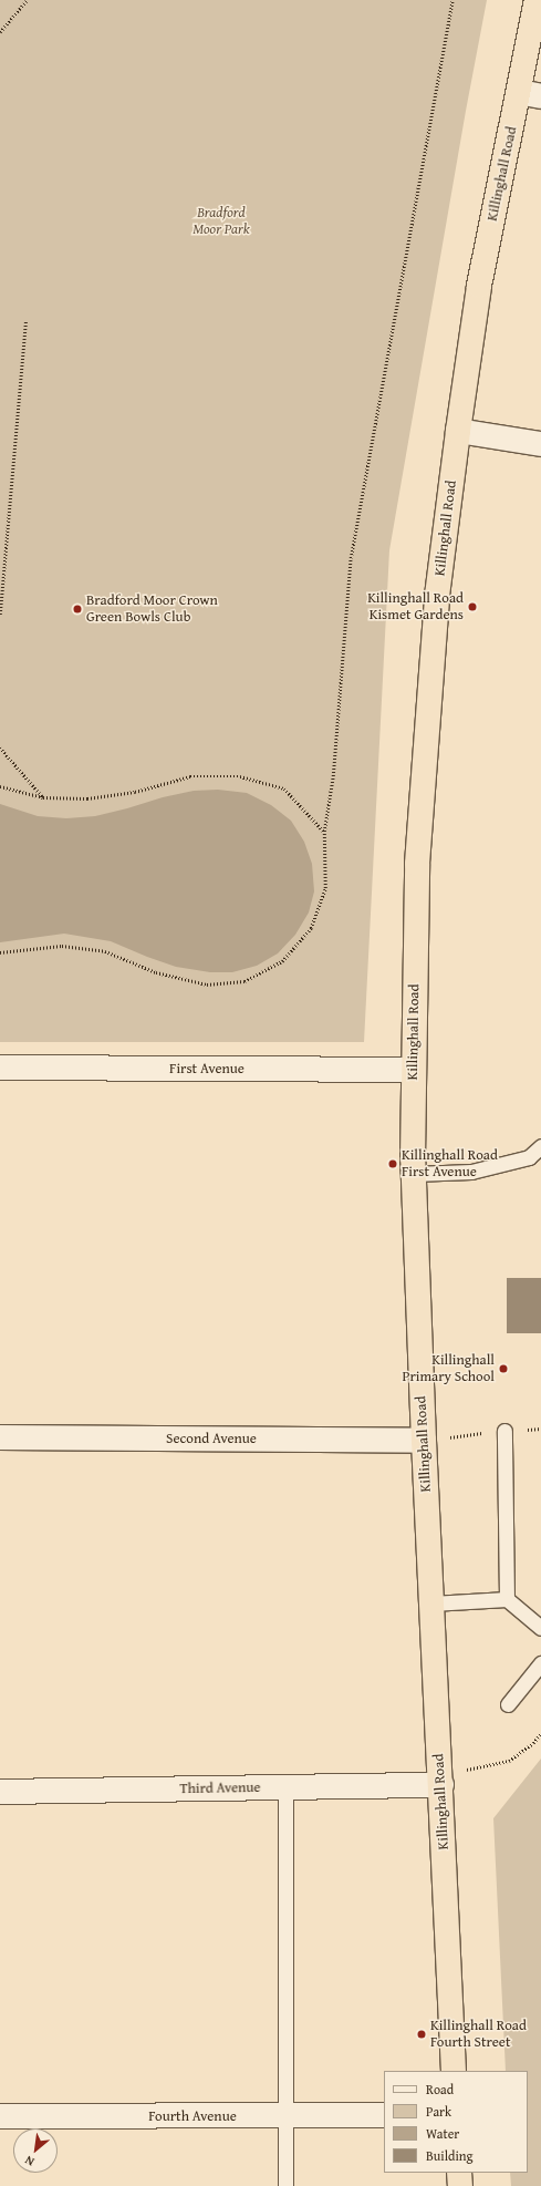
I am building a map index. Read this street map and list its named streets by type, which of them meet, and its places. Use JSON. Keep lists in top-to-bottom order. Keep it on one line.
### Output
{"streets":{"highway":["Killinghall Road"],"street":["First Avenue","Second Avenue","Third Avenue","Fourth Avenue"]},"crossings":[["Killinghall Road","First Avenue"],["Killinghall Road","Second Avenue"],["Killinghall Road","Third Avenue"]],"parks":["Bradford Moor Park"],"places":["Killinghall Road Kismet Gardens","Bradford Moor Crown Green Bowls Club","Killinghall Road First Avenue","Killinghall Primary School","Killinghall Road Fourth Street"],"legend":["Road","Park","Water","Building"],"north":"bottom left"}
